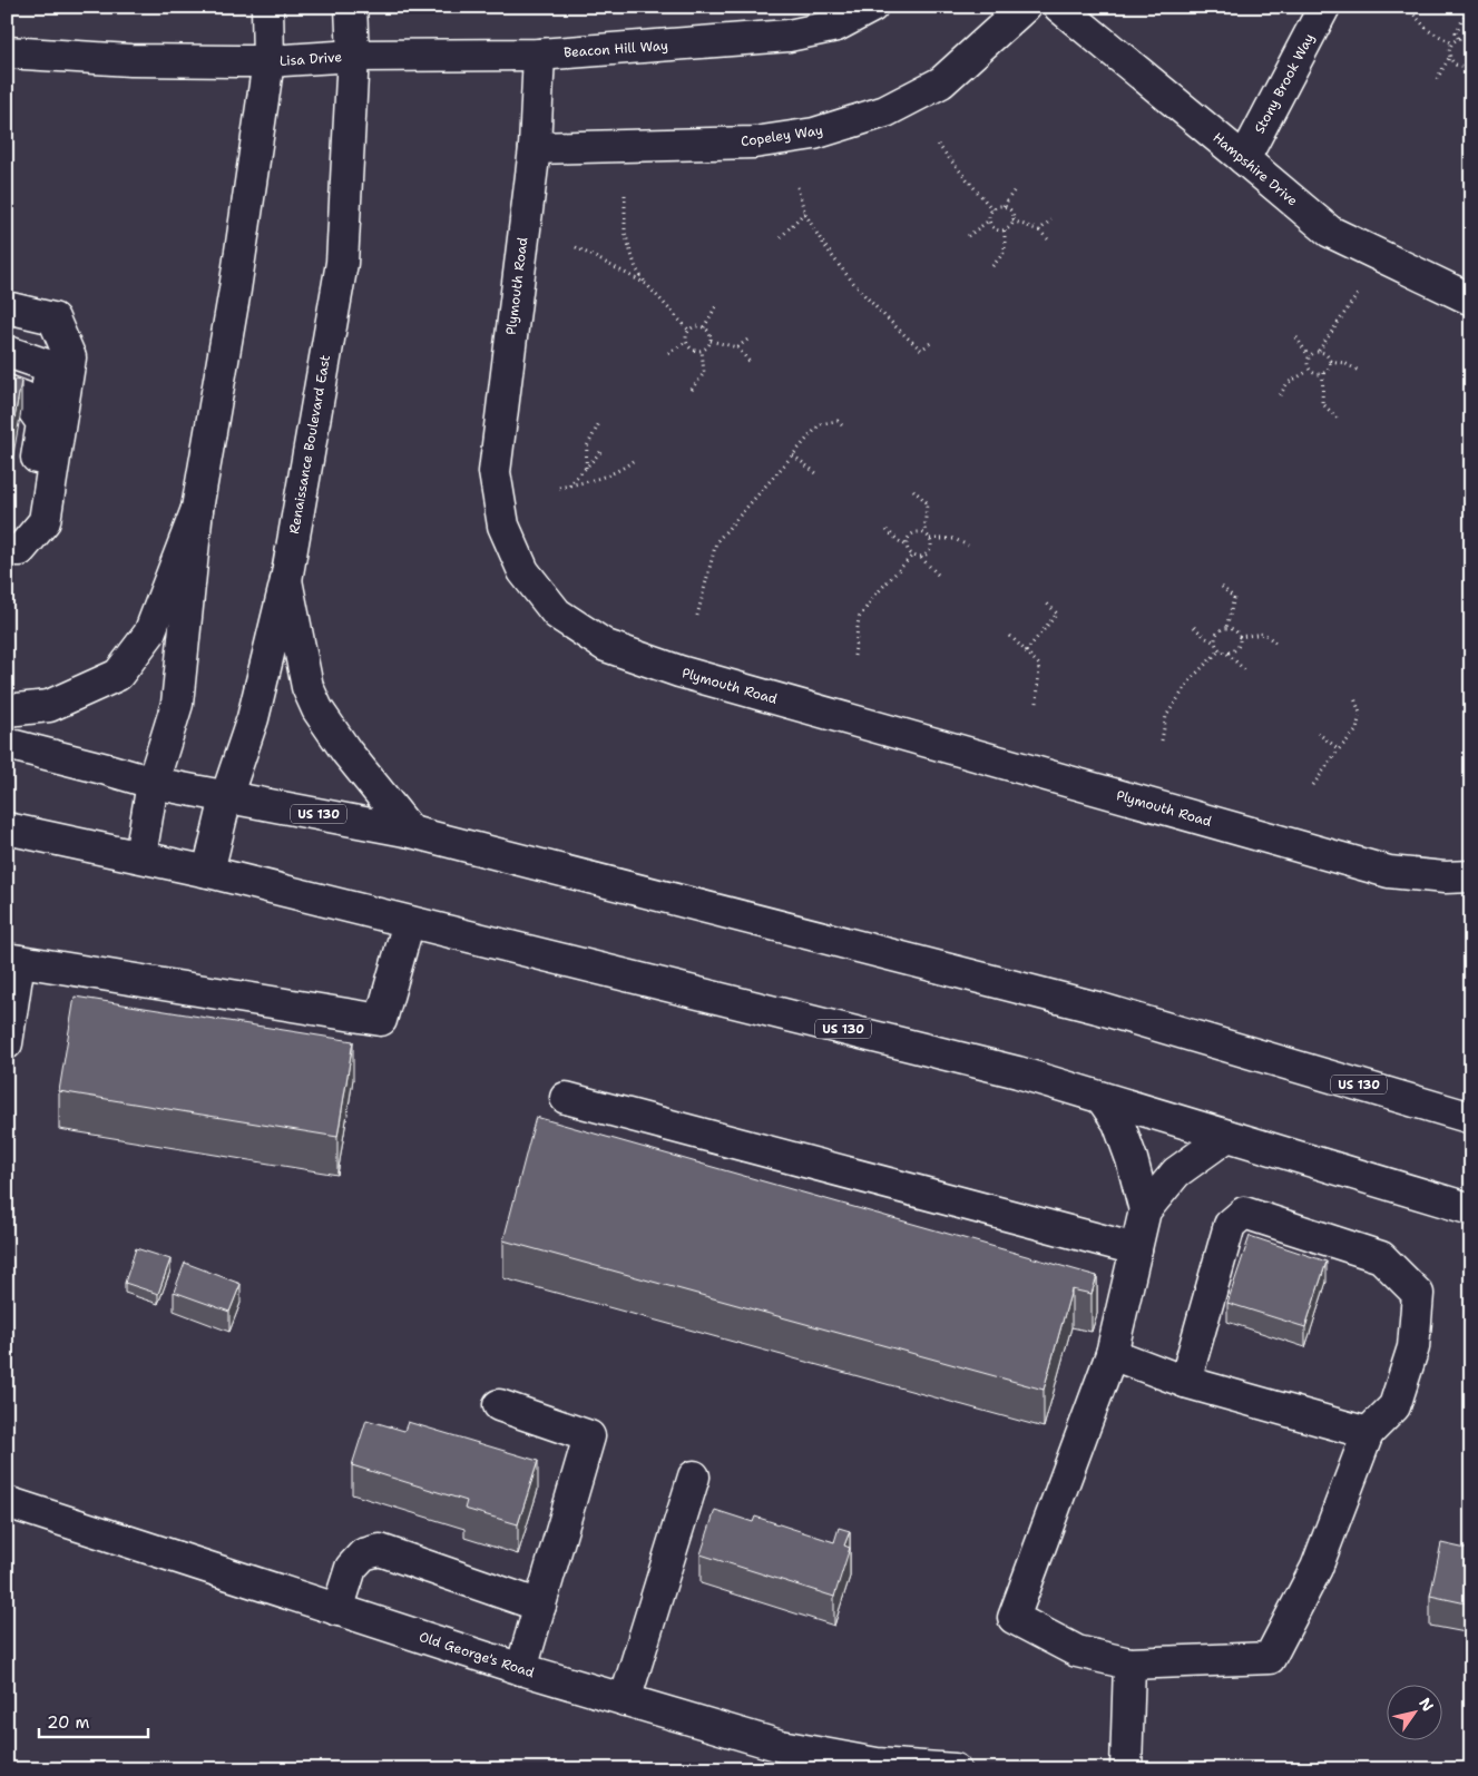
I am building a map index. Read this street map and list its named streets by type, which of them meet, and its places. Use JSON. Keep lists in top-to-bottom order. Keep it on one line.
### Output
{"streets":{"main road":["Beacon Hill Way","Lisa Drive","Stony Brook Way","Copeley Way","Hampshire Drive","Plymouth Road","Renaissance Boulevard East","US 130","Old George's Road"]},"crossings":[["Beacon Hill Way","Lisa Drive"],["Beacon Hill Way","Plymouth Road"],["Beacon Hill Way","Renaissance Boulevard East"],["Lisa Drive","Renaissance Boulevard East"],["Stony Brook Way","Hampshire Drive"],["Copeley Way","Plymouth Road"],["Renaissance Boulevard East","US 130"]],"scale_bar":"20 m","north":"top right"}
